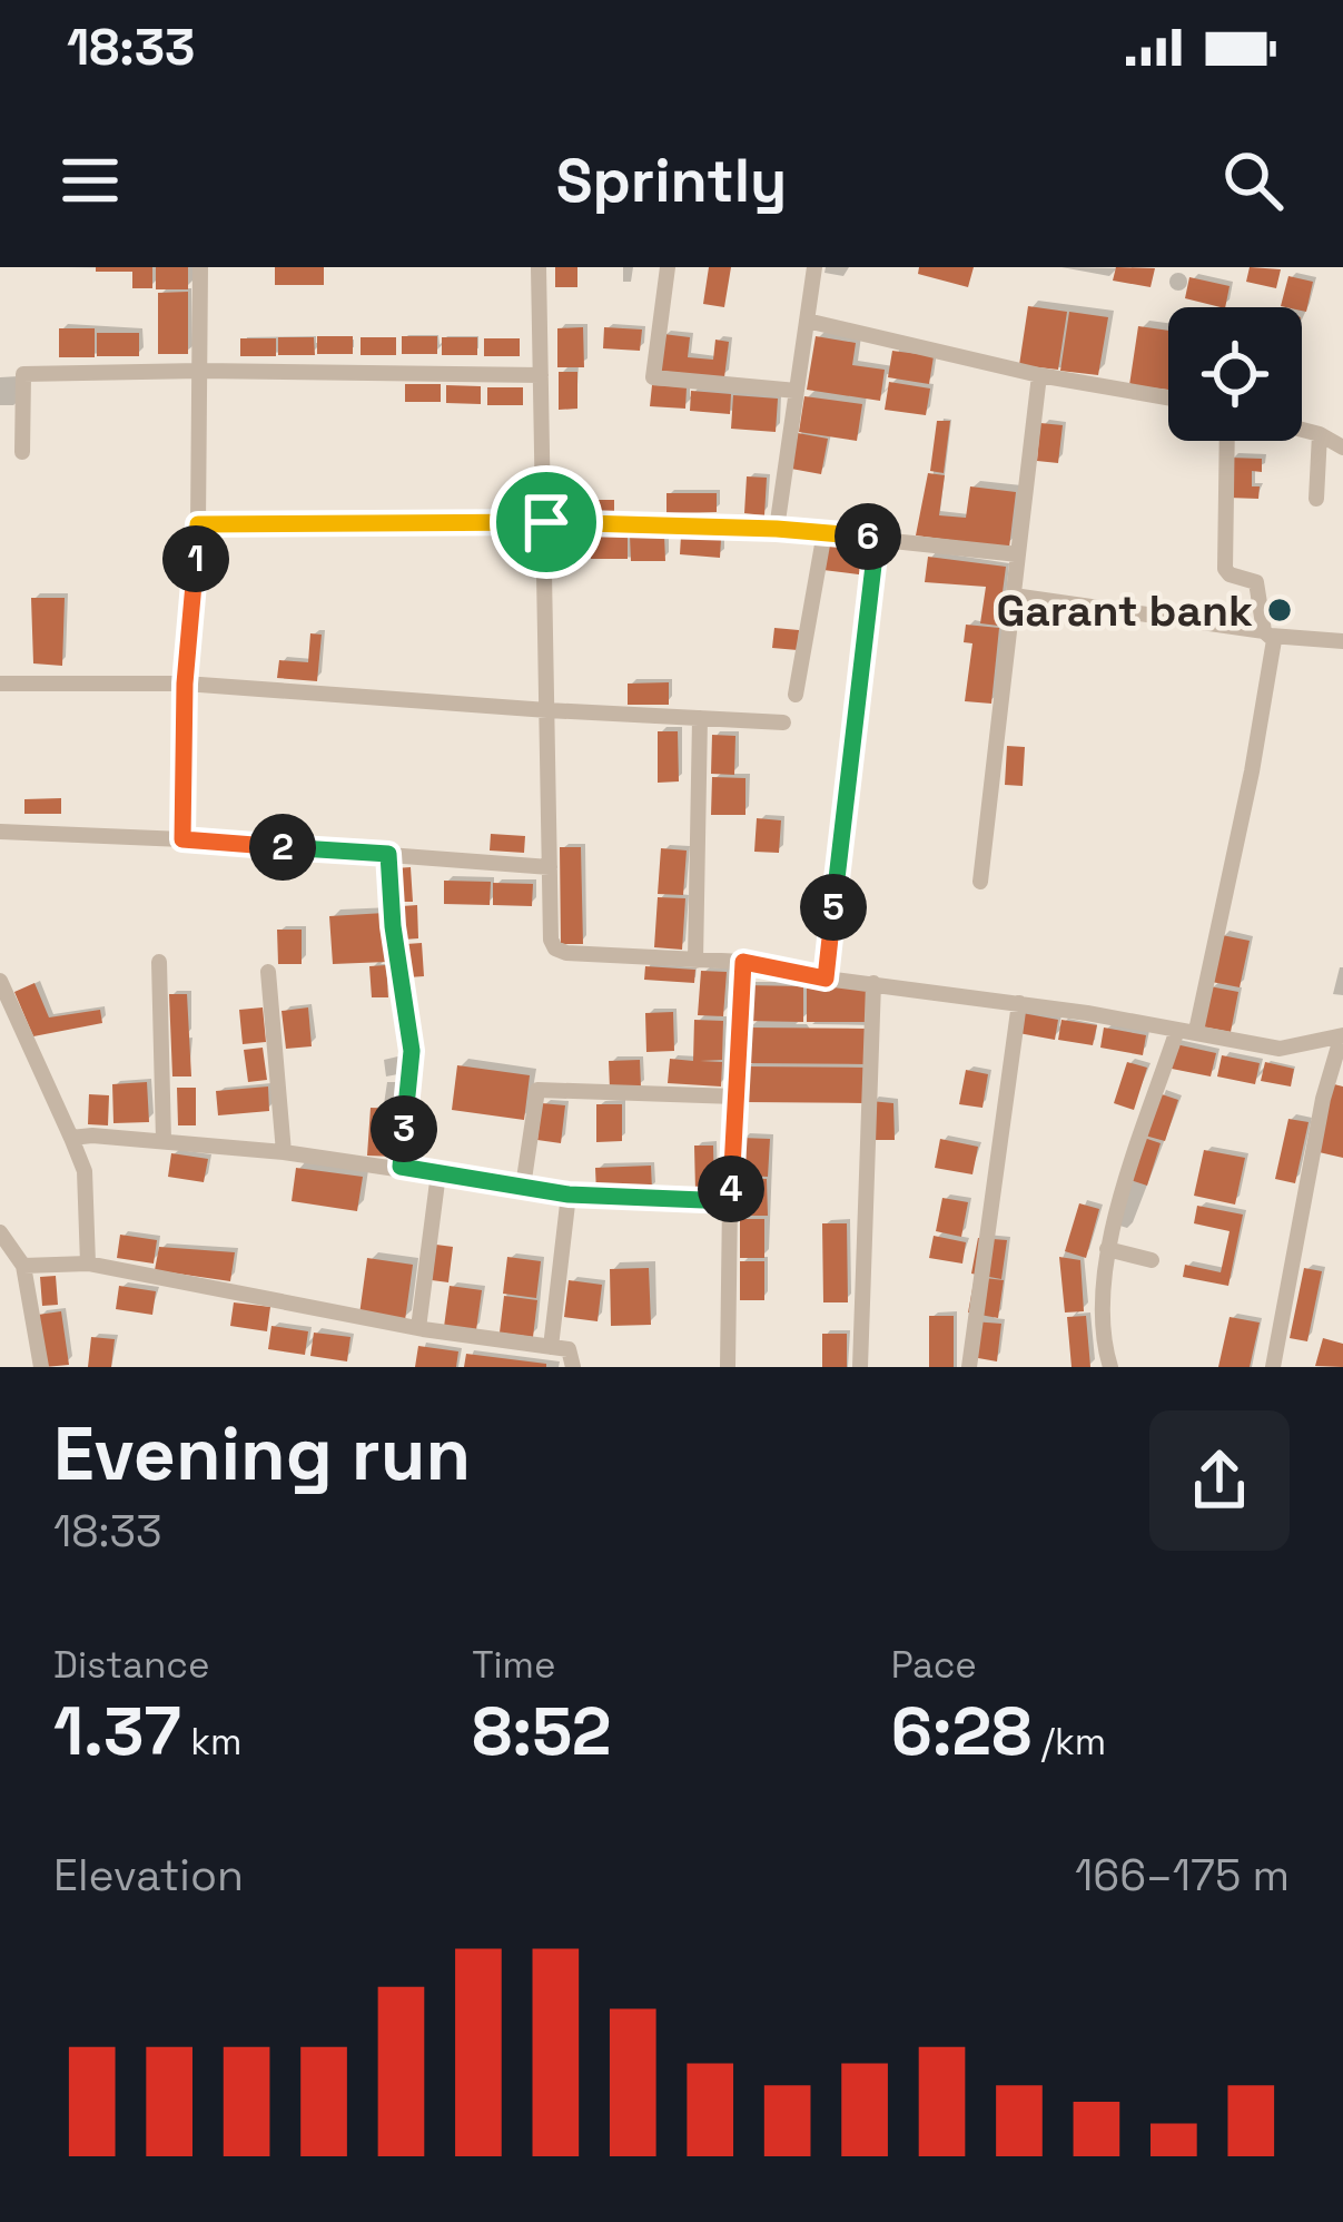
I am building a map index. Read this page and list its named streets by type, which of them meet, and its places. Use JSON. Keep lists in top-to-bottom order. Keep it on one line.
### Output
{"places":["Garant bank"],"page":{"status":"18:33","header":"Sprintly","pins":["6","1","2","5","3","4"],"heading":["Evening run","18:33"],"stats":[["Distance","1.37 km"],["Time","8:52"],["Pace","6:28 /km"]],"chart":["Elevation","166–175 m"]}}
